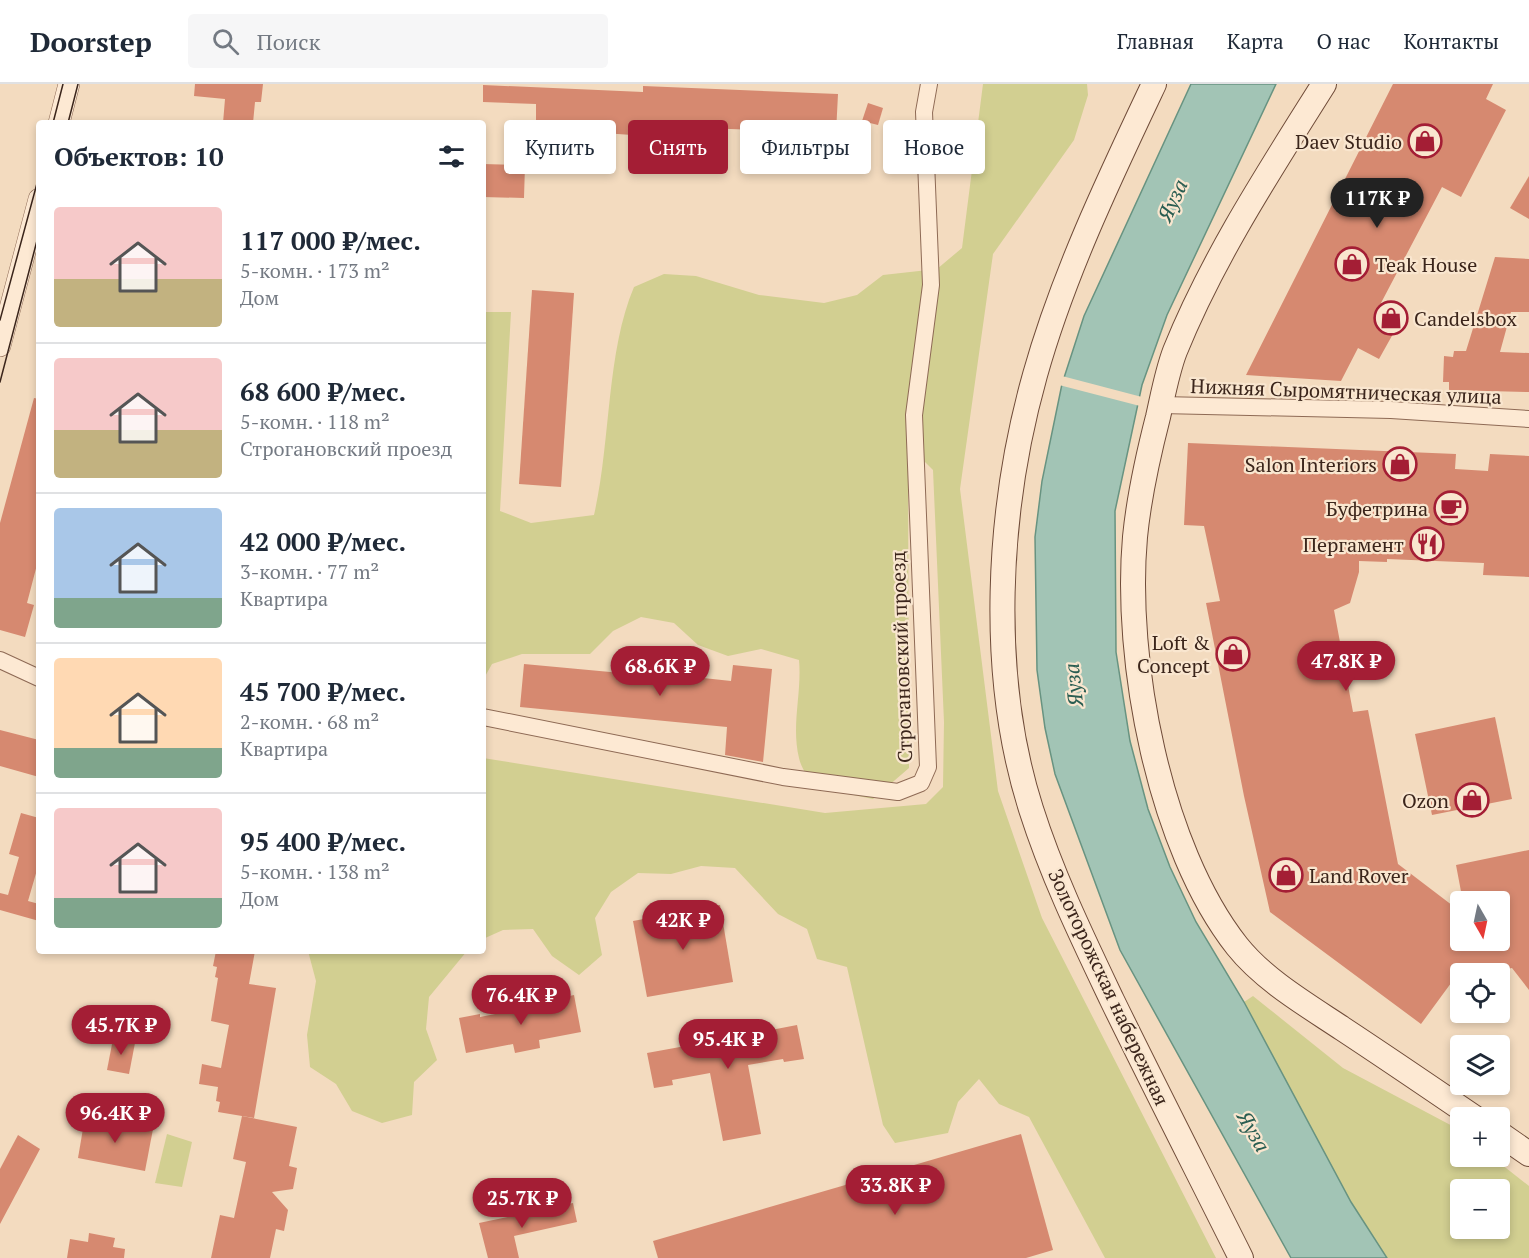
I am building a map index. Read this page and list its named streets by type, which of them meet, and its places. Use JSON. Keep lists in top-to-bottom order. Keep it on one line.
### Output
{"streets":{"main road":["Золоторожская набережная"],"street":["Нижняя Сыромятническая улица","Строгановский проезд"]},"water":["Яуза"],"places":{"shop":["Daev Studio","Teak House","Candelsbox","Salon Interiors","Loft & Concept","Ozon","Land Rover"],"cafe":["Буфетрина"],"restaurant":["Пергамент"]},"north":"bottom","page":{"header":"Doorstep","search":"Поиск","nav":["Главная","Карта","О нас","Контакты"],"chip":["Купить","Снять","Фильтры","Новое"],"heading":"Объектов: 10","price":["117K ₽","47.8K ₽","68.6K ₽","42K ₽","76.4K ₽","45.7K ₽","95.4K ₽","96.4K ₽","33.8K ₽","25.7K ₽"],"list":[{"name":"117 000 ₽/мес.","note":"5-комн. · 173 m² · Дом"},{"name":"68 600 ₽/мес.","note":"5-комн. · 118 m² · Строгановский проезд"},{"name":"42 000 ₽/мес.","note":"3-комн. · 77 m² · Квартира"},{"name":"45 700 ₽/мес.","note":"2-комн. · 68 m² · Квартира"},{"name":"95 400 ₽/мес.","note":"5-комн. · 138 m² · Дом"}],"map_buttons":["+","−"]}}
